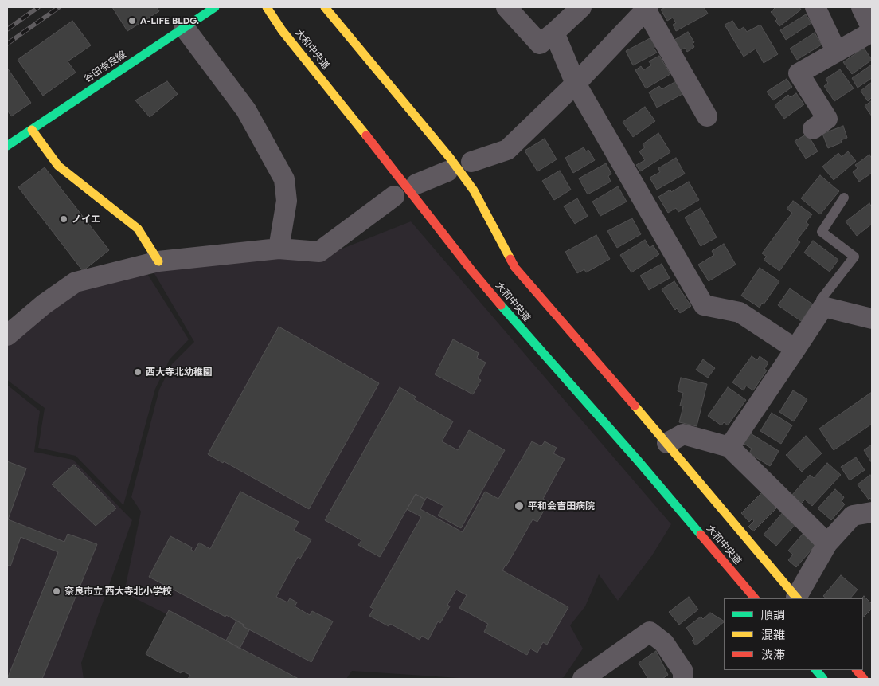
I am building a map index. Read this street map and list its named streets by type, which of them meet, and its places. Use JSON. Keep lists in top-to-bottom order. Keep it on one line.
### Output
{"streets":{"street":["大和中央道","谷田奈良線"]},"places":["A-LIFE BLDG.","ノイエ","西大寺北幼稚園","平和会吉田病院","奈良市立 西大寺北小学校"],"legend":["順調","混雑","渋滞"]}
